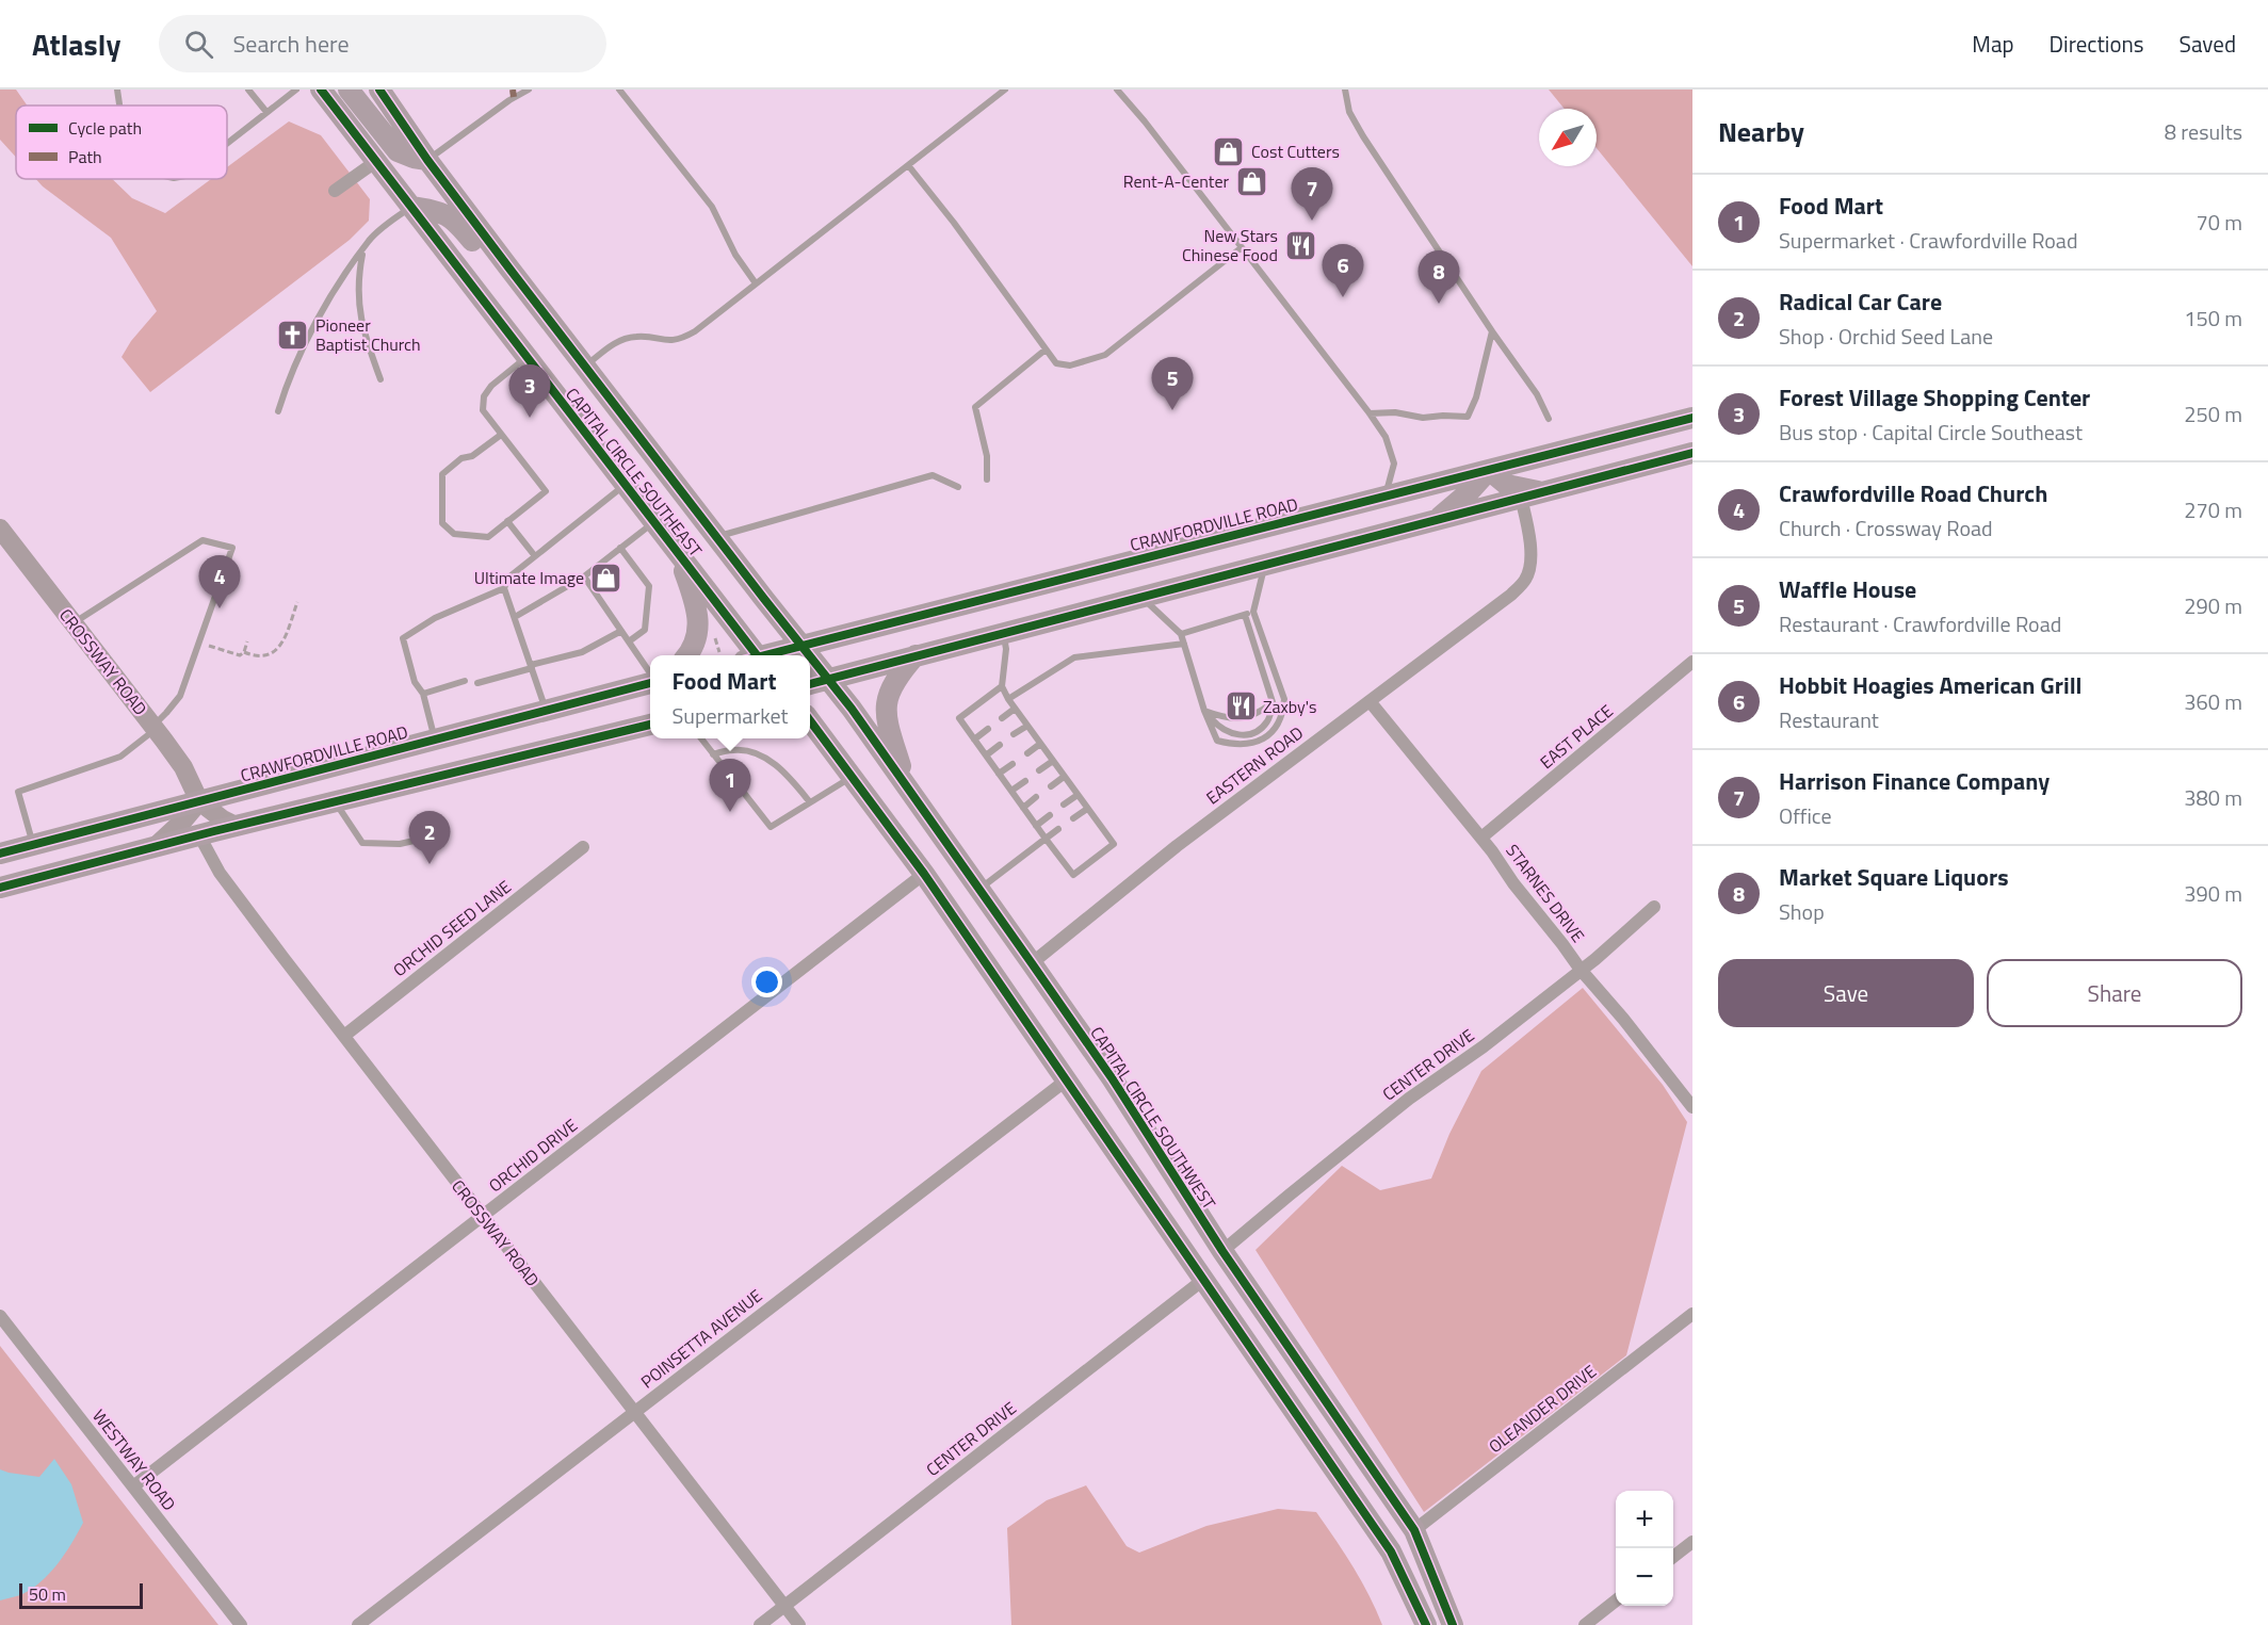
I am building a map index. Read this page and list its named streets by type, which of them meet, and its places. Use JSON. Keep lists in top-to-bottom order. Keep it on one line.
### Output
{"streets":{"main road":["CAPITAL CIRCLE SOUTHEAST","CRAWFORDVILLE ROAD","CAPITAL CIRCLE SOUTHWEST"],"street":["CROSSWAY ROAD","EAST PLACE","EASTERN ROAD","STARNES DRIVE","ORCHID SEED LANE","CENTER DRIVE","ORCHID DRIVE","POINSETTA AVENUE","OLEANDER DRIVE","WESTWAY ROAD"]},"crossings":[["CAPITAL CIRCLE SOUTHEAST","CRAWFORDVILLE ROAD"],["CAPITAL CIRCLE SOUTHEAST","CAPITAL CIRCLE SOUTHWEST"],["CRAWFORDVILLE ROAD","CROSSWAY ROAD"],["CRAWFORDVILLE ROAD","CAPITAL CIRCLE SOUTHWEST"],["CROSSWAY ROAD","ORCHID SEED LANE"],["CROSSWAY ROAD","CENTER DRIVE"],["CROSSWAY ROAD","ORCHID DRIVE"],["CROSSWAY ROAD","POINSETTA AVENUE"],["EAST PLACE","STARNES DRIVE"],["EASTERN ROAD","STARNES DRIVE"],["EASTERN ROAD","CAPITAL CIRCLE SOUTHWEST"],["STARNES DRIVE","CENTER DRIVE"],["CENTER DRIVE","CAPITAL CIRCLE SOUTHWEST"],["CAPITAL CIRCLE SOUTHWEST","OLEANDER DRIVE"],["ORCHID DRIVE","WESTWAY ROAD"]],"places":{"shop":["Cost Cutters","Rent-A-Center","Ultimate Image"],"restaurant":["New Stars Chinese Food","Zaxby's"],"church":["Pioneer Baptist Church"]},"legend":["Cycle path","Path"],"scale_bar":"50 m","north":"bottom left","page":{"header":"Atlasly","search":"Search here","nav":["Map","Directions","Saved"],"heading":["Nearby","8 results"],"pins":["7","6","8","5","3","4","1","2"],"list":[{"mark":"1","name":"Food Mart","note":"Supermarket · Crawfordville Road","value":"70 m"},{"mark":"2","name":"Radical Car Care","note":"Shop · Orchid Seed Lane","value":"150 m"},{"mark":"3","name":"Forest Village Shopping Center","note":"Bus stop · Capital Circle Southeast","value":"250 m"},{"mark":"4","name":"Crawfordville Road Church","note":"Church · Crossway Road","value":"270 m"},{"mark":"5","name":"Waffle House","note":"Restaurant · Crawfordville Road","value":"290 m"},{"mark":"6","name":"Hobbit Hoagies American Grill","note":"Restaurant","value":"360 m"},{"mark":"7","name":"Harrison Finance Company","note":"Office","value":"380 m"},{"mark":"8","name":"Market Square Liquors","note":"Shop","value":"390 m"}],"popup":["Food Mart","Supermarket"],"buttons":["Save","Share"],"map_buttons":["+","−"],"scale":"50 m"}}
